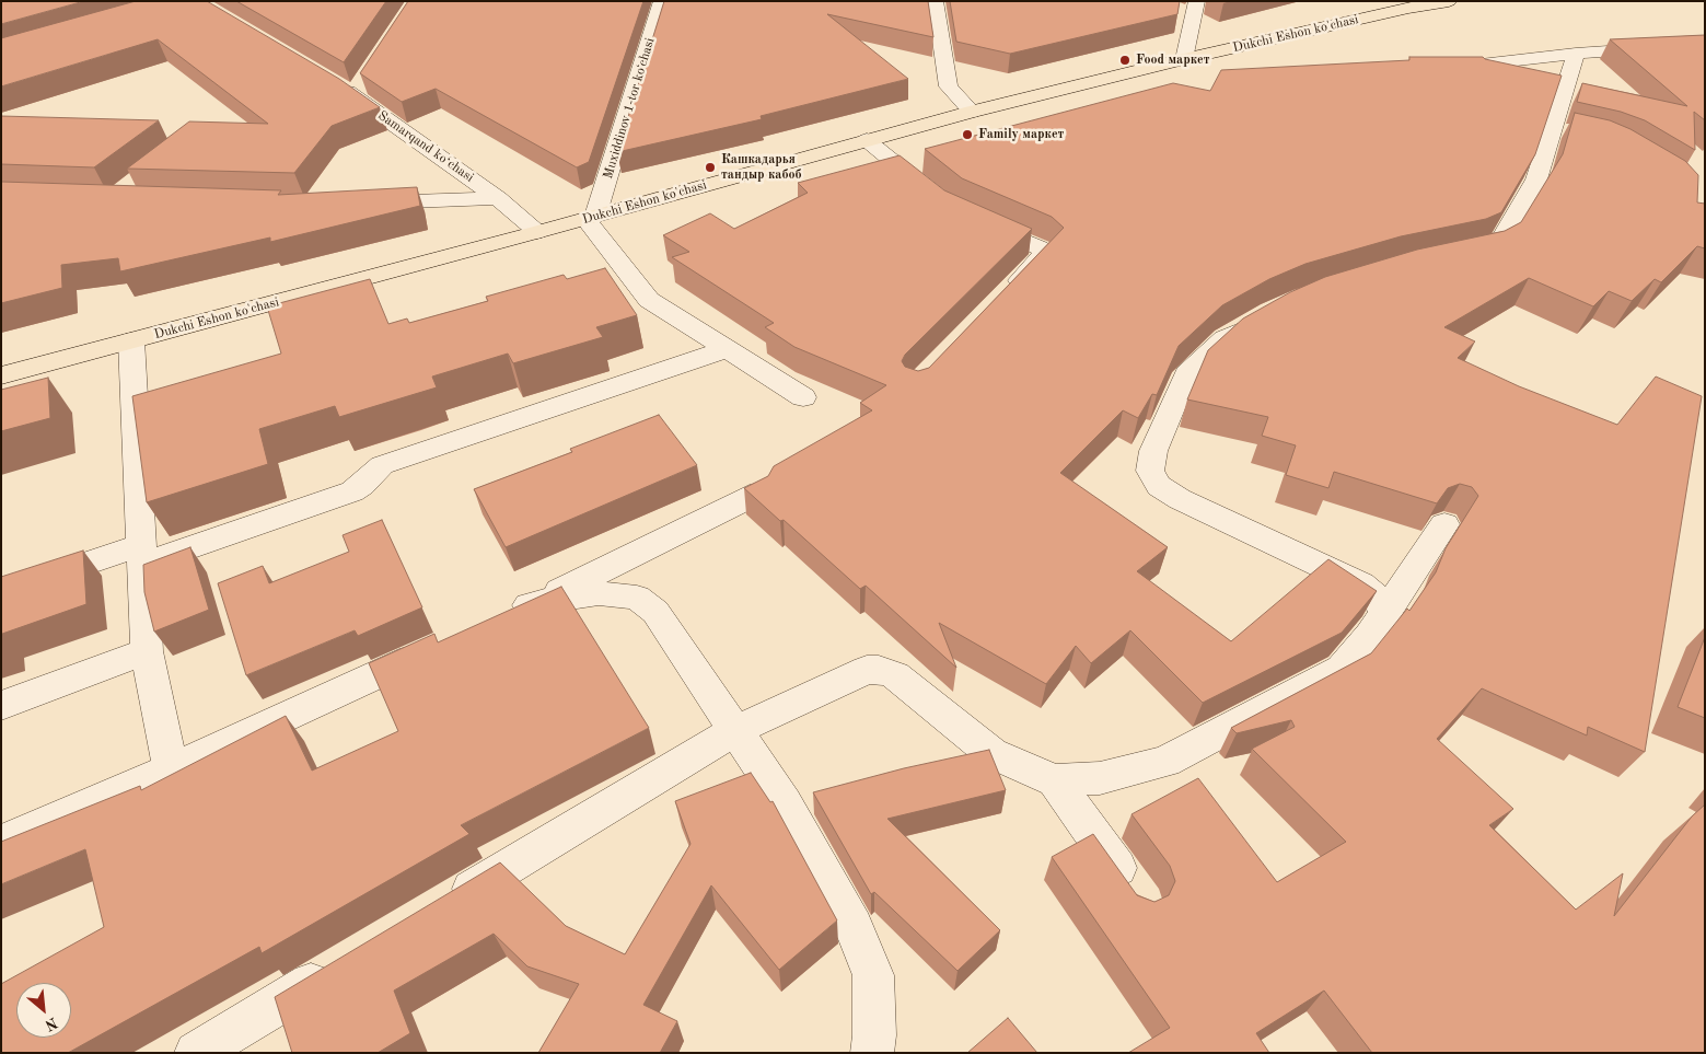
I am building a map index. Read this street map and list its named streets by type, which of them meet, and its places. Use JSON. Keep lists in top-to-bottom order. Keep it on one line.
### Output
{"streets":{"main road":["Dukchi Eshon ko'chasi"],"street":["Muxiddinov 1-tor koʻchasi","Samarqand ko‘chasi"]},"crossings":[["Dukchi Eshon ko'chasi","Muxiddinov 1-tor koʻchasi"],["Dukchi Eshon ko'chasi","Samarqand ko‘chasi"]],"places":["Food маркет","Family маркет","Кашкадарья тандыр кабоб"],"north":"bottom right"}
